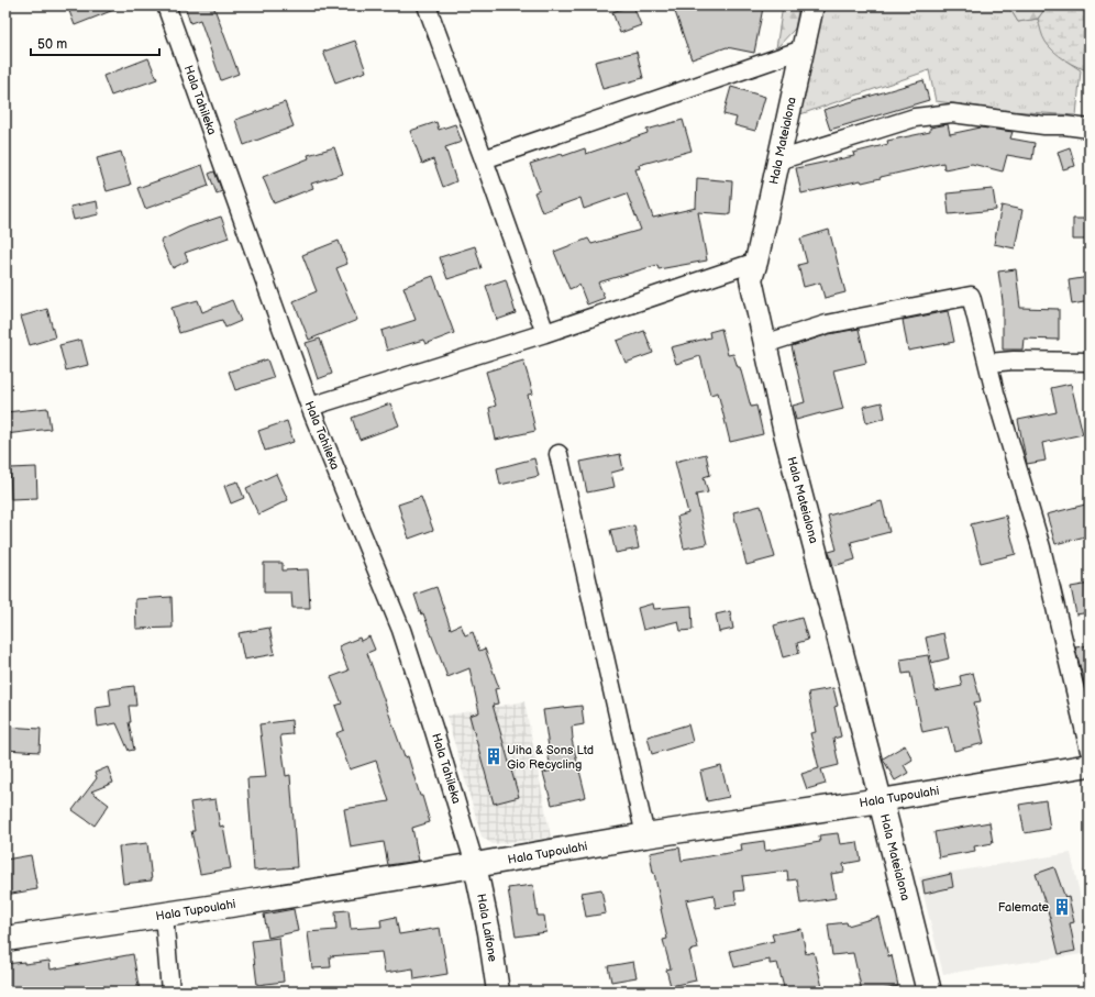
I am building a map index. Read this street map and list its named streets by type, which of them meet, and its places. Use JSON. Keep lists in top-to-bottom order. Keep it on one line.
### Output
{"streets":{"main road":["Hala Mateialona","Hala Tupoulahi"],"street":["Hala Tahileka","Hala Laifone"]},"crossings":[["Hala Tahileka","Hala Tupoulahi"],["Hala Tahileka","Hala Laifone"],["Hala Mateialona","Hala Tupoulahi"],["Hala Tupoulahi","Hala Laifone"]],"places":{"building":["Uiha & Sons Ltd Gio Recycling","Falemate"]},"scale_bar":"50 m"}
